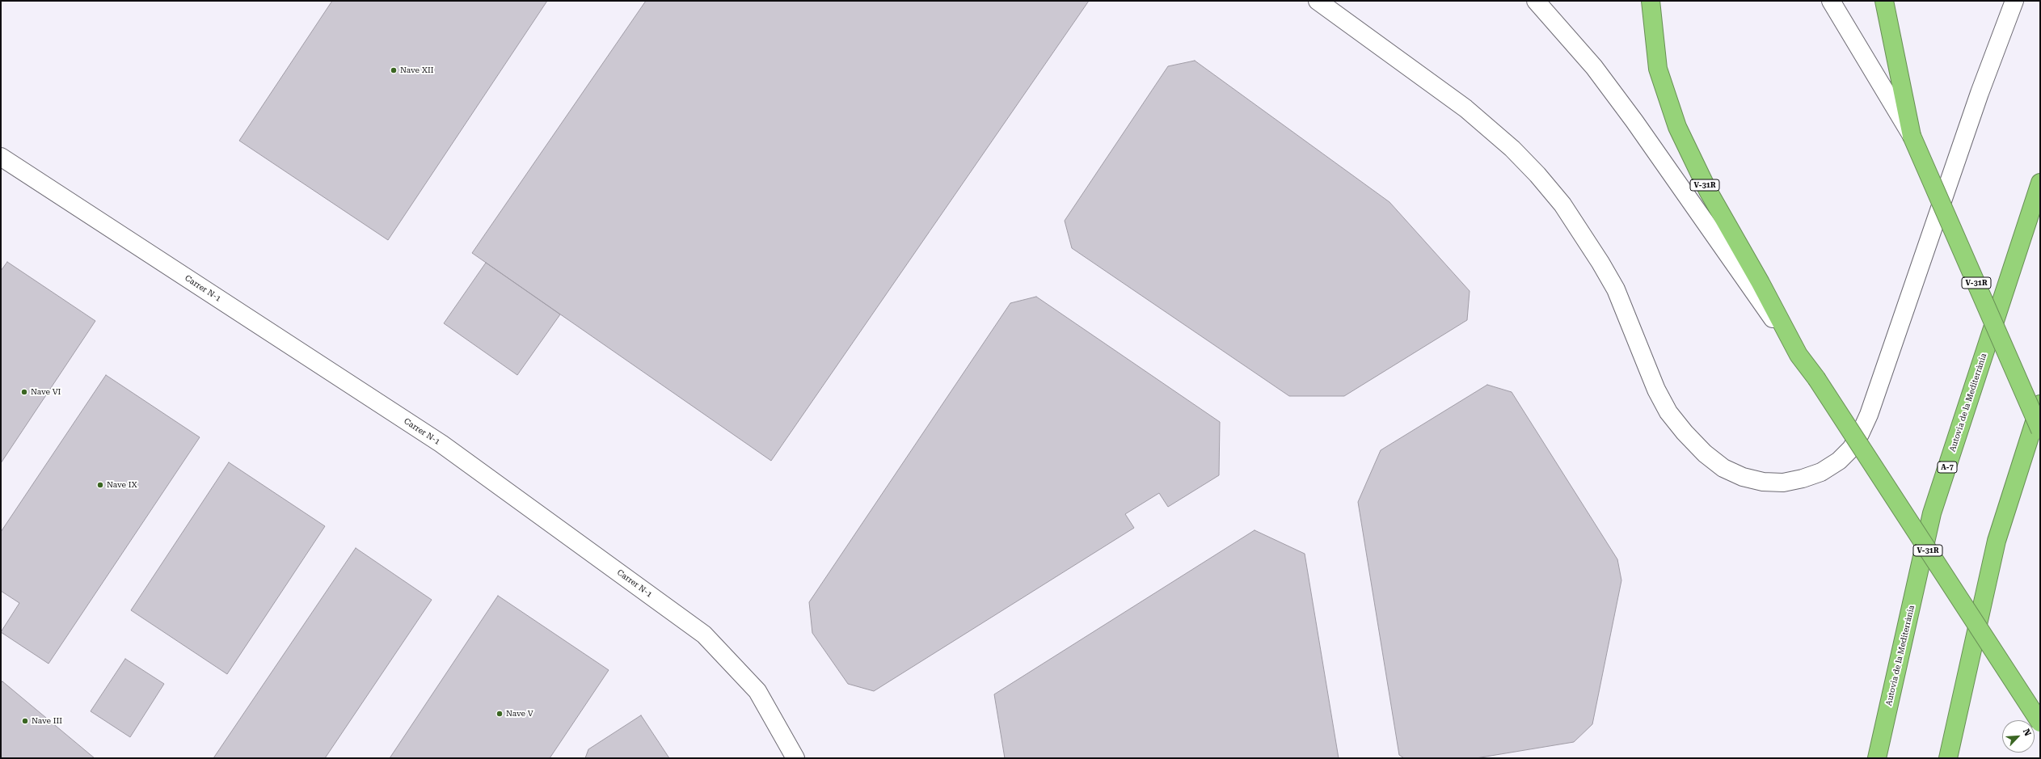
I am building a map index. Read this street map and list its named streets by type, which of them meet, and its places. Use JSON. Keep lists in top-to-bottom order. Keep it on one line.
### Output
{"streets":{"highway":["V-31R","Autovia de la Mediterrània","A-7"],"street":["Carrer N-1"]},"places":["Nave XII","Nave VI","Nave IX","Nave V","Nave III"],"north":"top right"}
